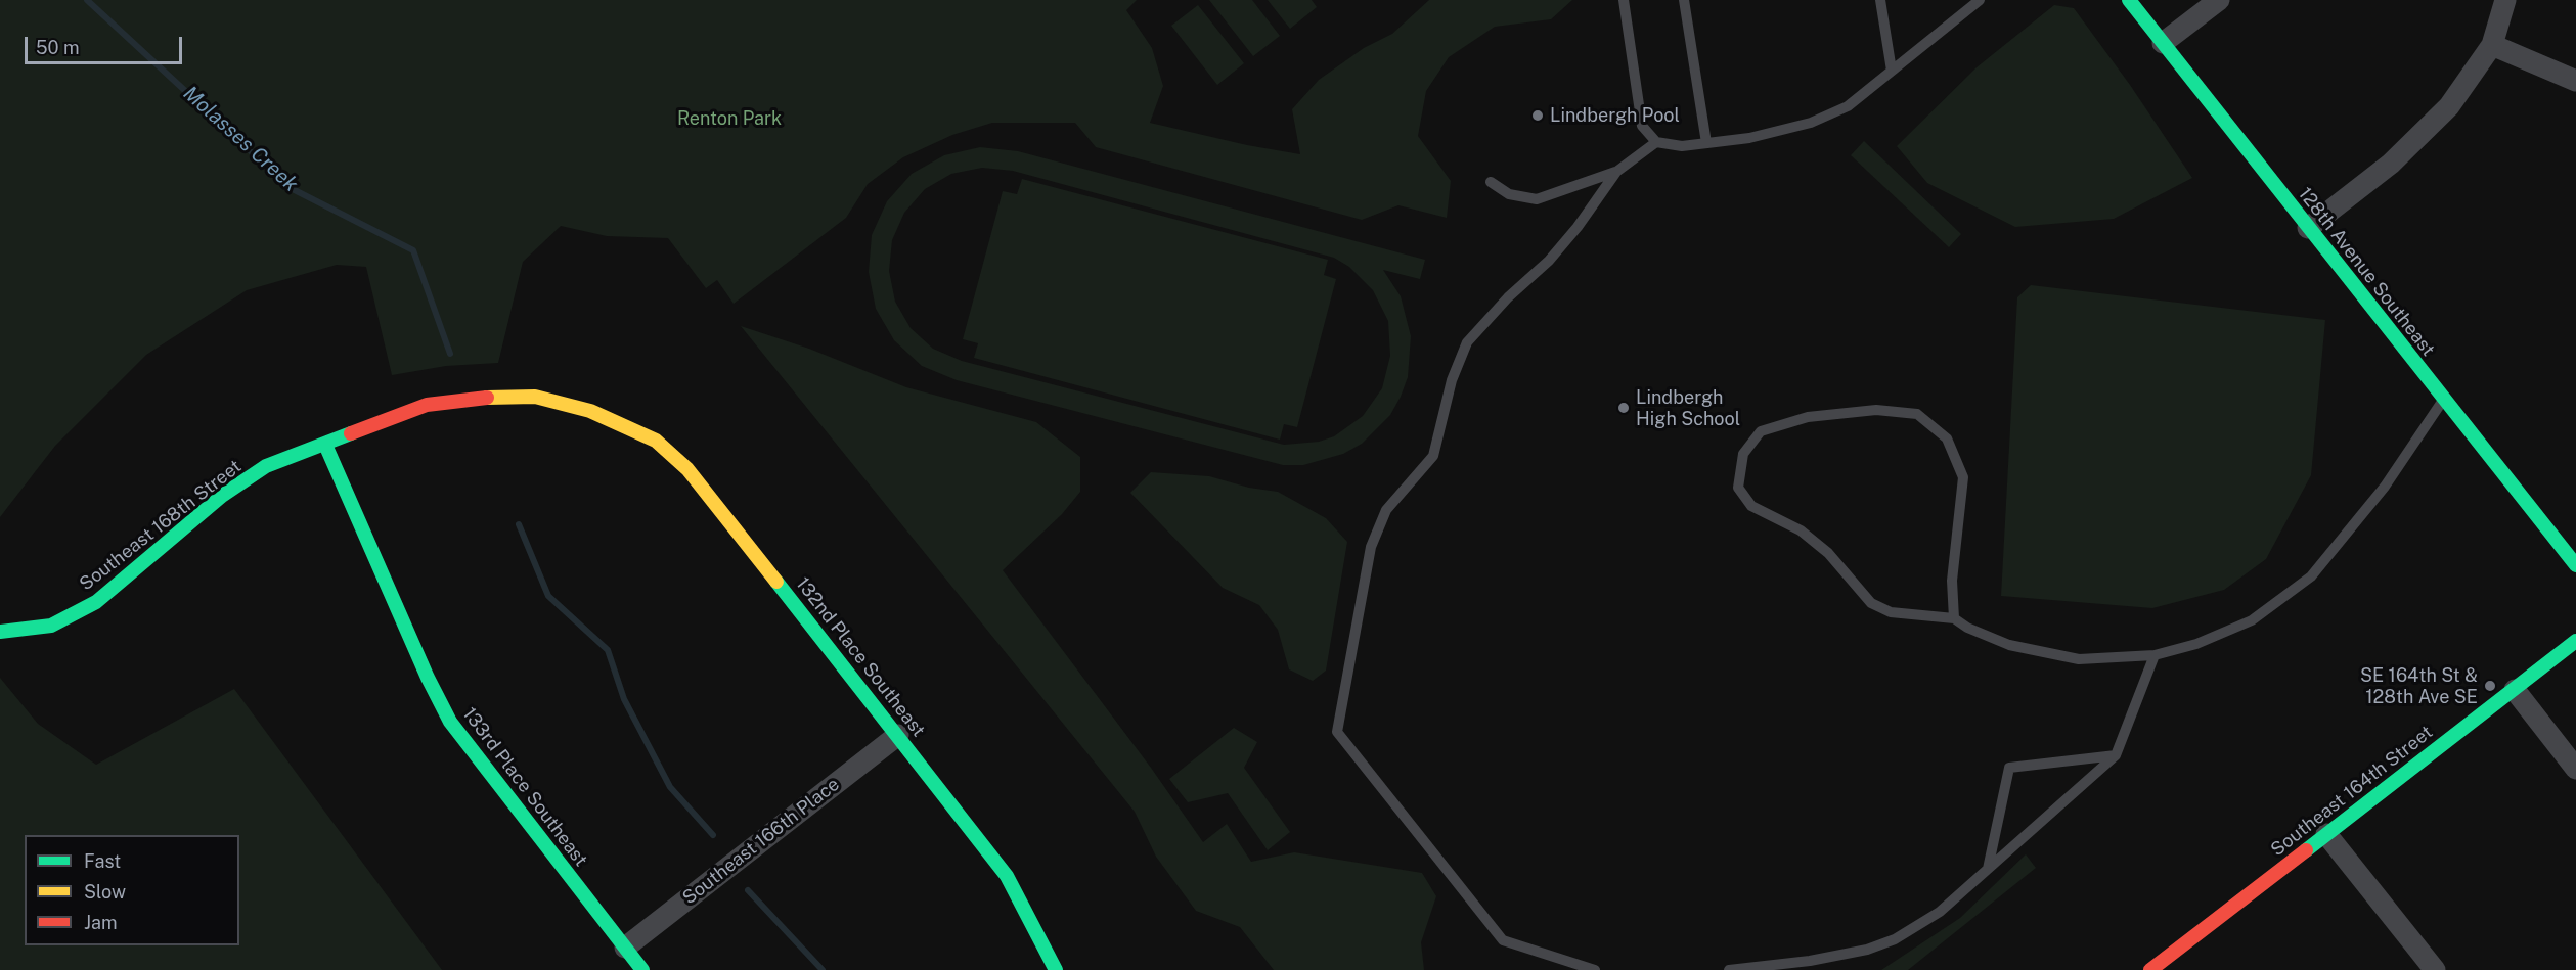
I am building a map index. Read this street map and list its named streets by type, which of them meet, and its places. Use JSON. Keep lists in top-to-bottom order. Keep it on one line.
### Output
{"streets":{"street":["128th Avenue Southeast","Southeast 168th Street","132nd Place Southeast","133rd Place Southeast","Southeast 164th Street","Southeast 166th Place"]},"crossings":[["Southeast 168th Street","132nd Place Southeast"],["Southeast 168th Street","133rd Place Southeast"],["132nd Place Southeast","Southeast 166th Place"],["133rd Place Southeast","Southeast 166th Place"]],"water":["Molasses Creek"],"parks":["Renton Park"],"places":["Lindbergh Pool","Lindbergh High School","SE 164th St & 128th Ave SE"],"legend":["Fast","Slow","Jam"],"scale_bar":"50 m"}
